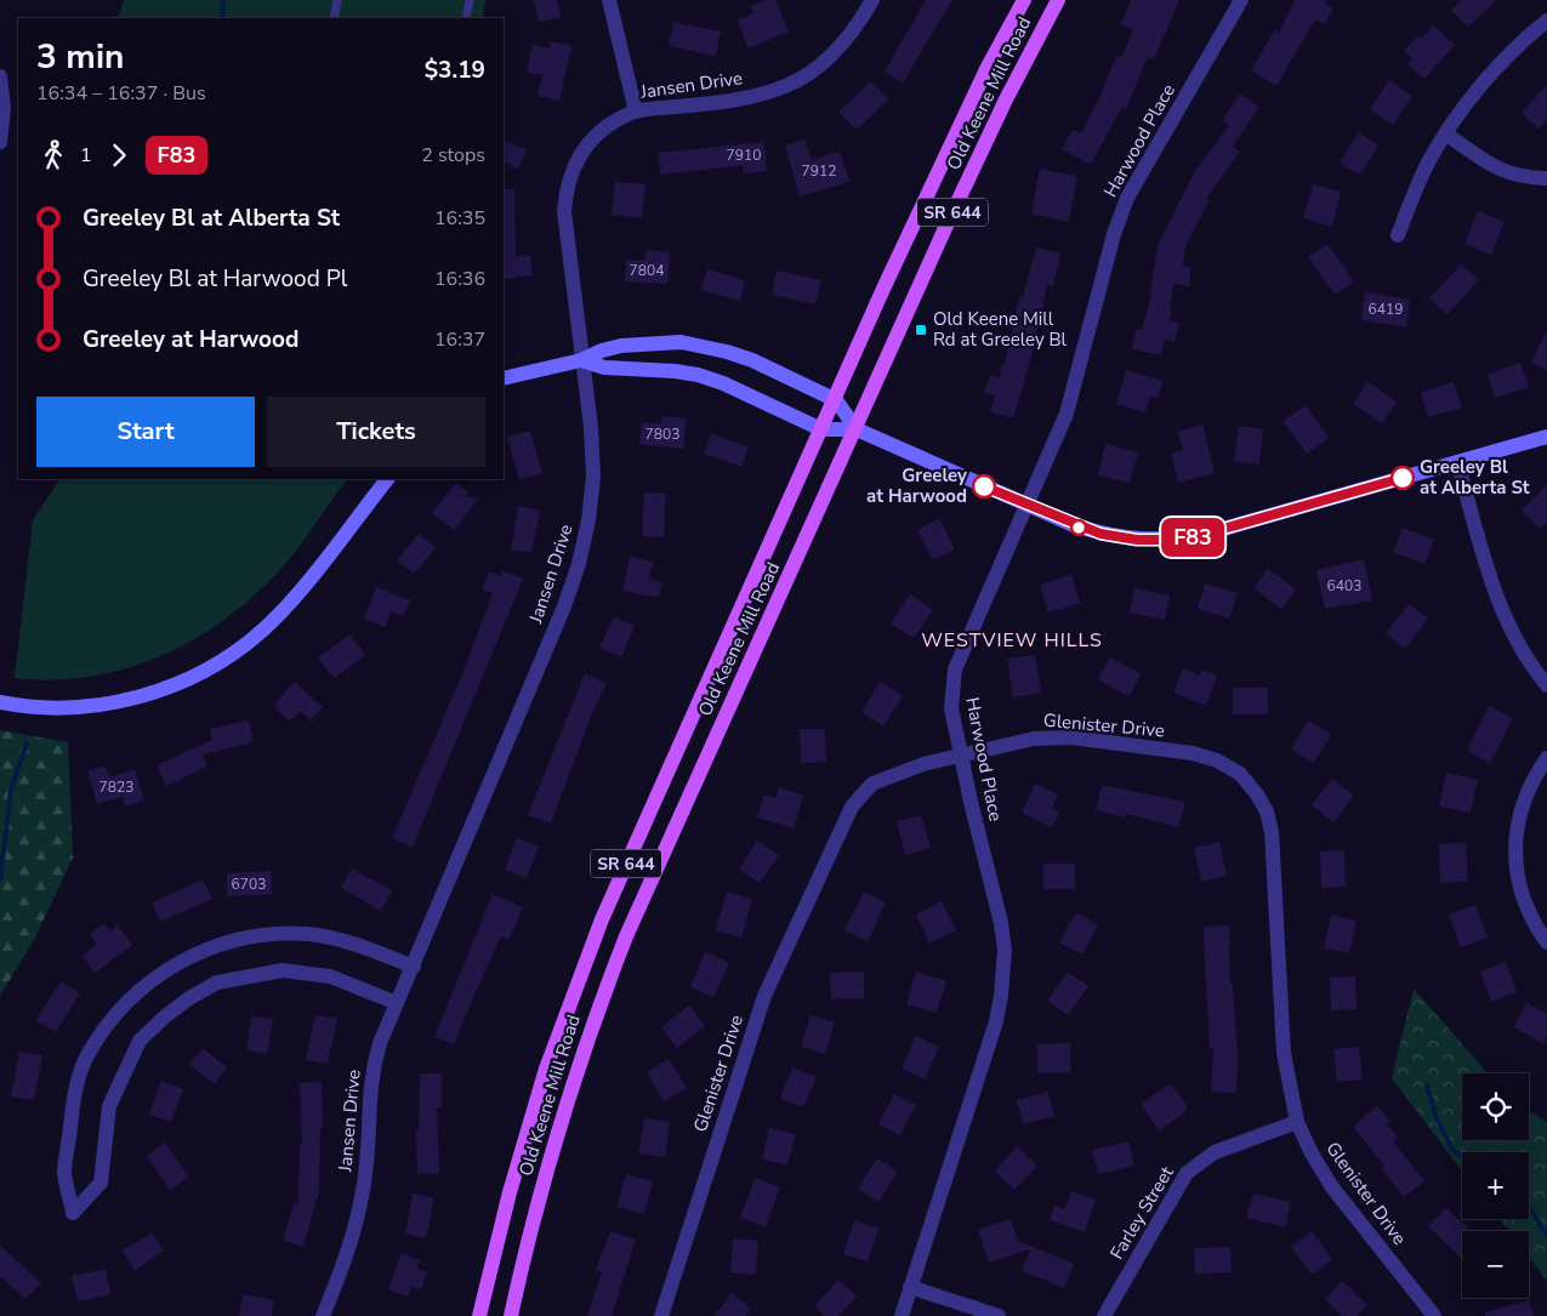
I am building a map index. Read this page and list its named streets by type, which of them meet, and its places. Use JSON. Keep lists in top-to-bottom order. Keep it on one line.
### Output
{"streets":{"main road":["Old Keene Mill Road","SR 644"],"street":["Jansen Drive","Harwood Place","Glenister Drive","Farley Street"]},"crossings":[["Harwood Place","Glenister Drive"],["Glenister Drive","Farley Street"]],"districts":["WESTVIEW HILLS"],"places":{"transit":["Old Keene Mill Rd at Greeley Bl"],"other":["Greeley Bl at Alberta St","Greeley at Harwood"]},"lines":["bus line F83"],"house_numbers":["7910","7912","7804","6419","7803","6403","7823","6703"],"page":{"on_map":"F83","heading":["3 min","16:34 – 16:37 · Bus","$3.19"],"legs":["1","F83","2 stops"],"list":[{"name":"Greeley Bl at Alberta St","value":"16:35"},{"name":"Greeley Bl at Harwood Pl","value":"16:36"},{"name":"Greeley at Harwood","value":"16:37"}],"buttons":["Start","Tickets"],"map_buttons":["+","−"]}}
